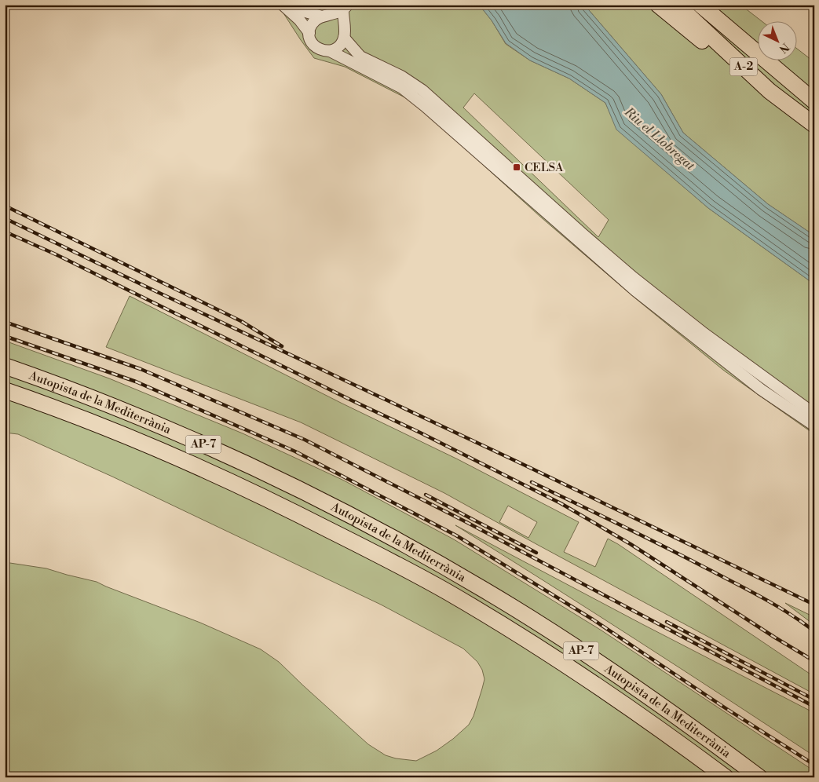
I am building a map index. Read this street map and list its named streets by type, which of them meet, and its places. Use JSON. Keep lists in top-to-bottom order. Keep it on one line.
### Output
{"streets":{"highway":["A-2","Autopista de la Mediterrània","AP-7"]},"water":["Riu el Llobregat"],"places":{"transit":["CELSA"]},"north":"bottom right"}
